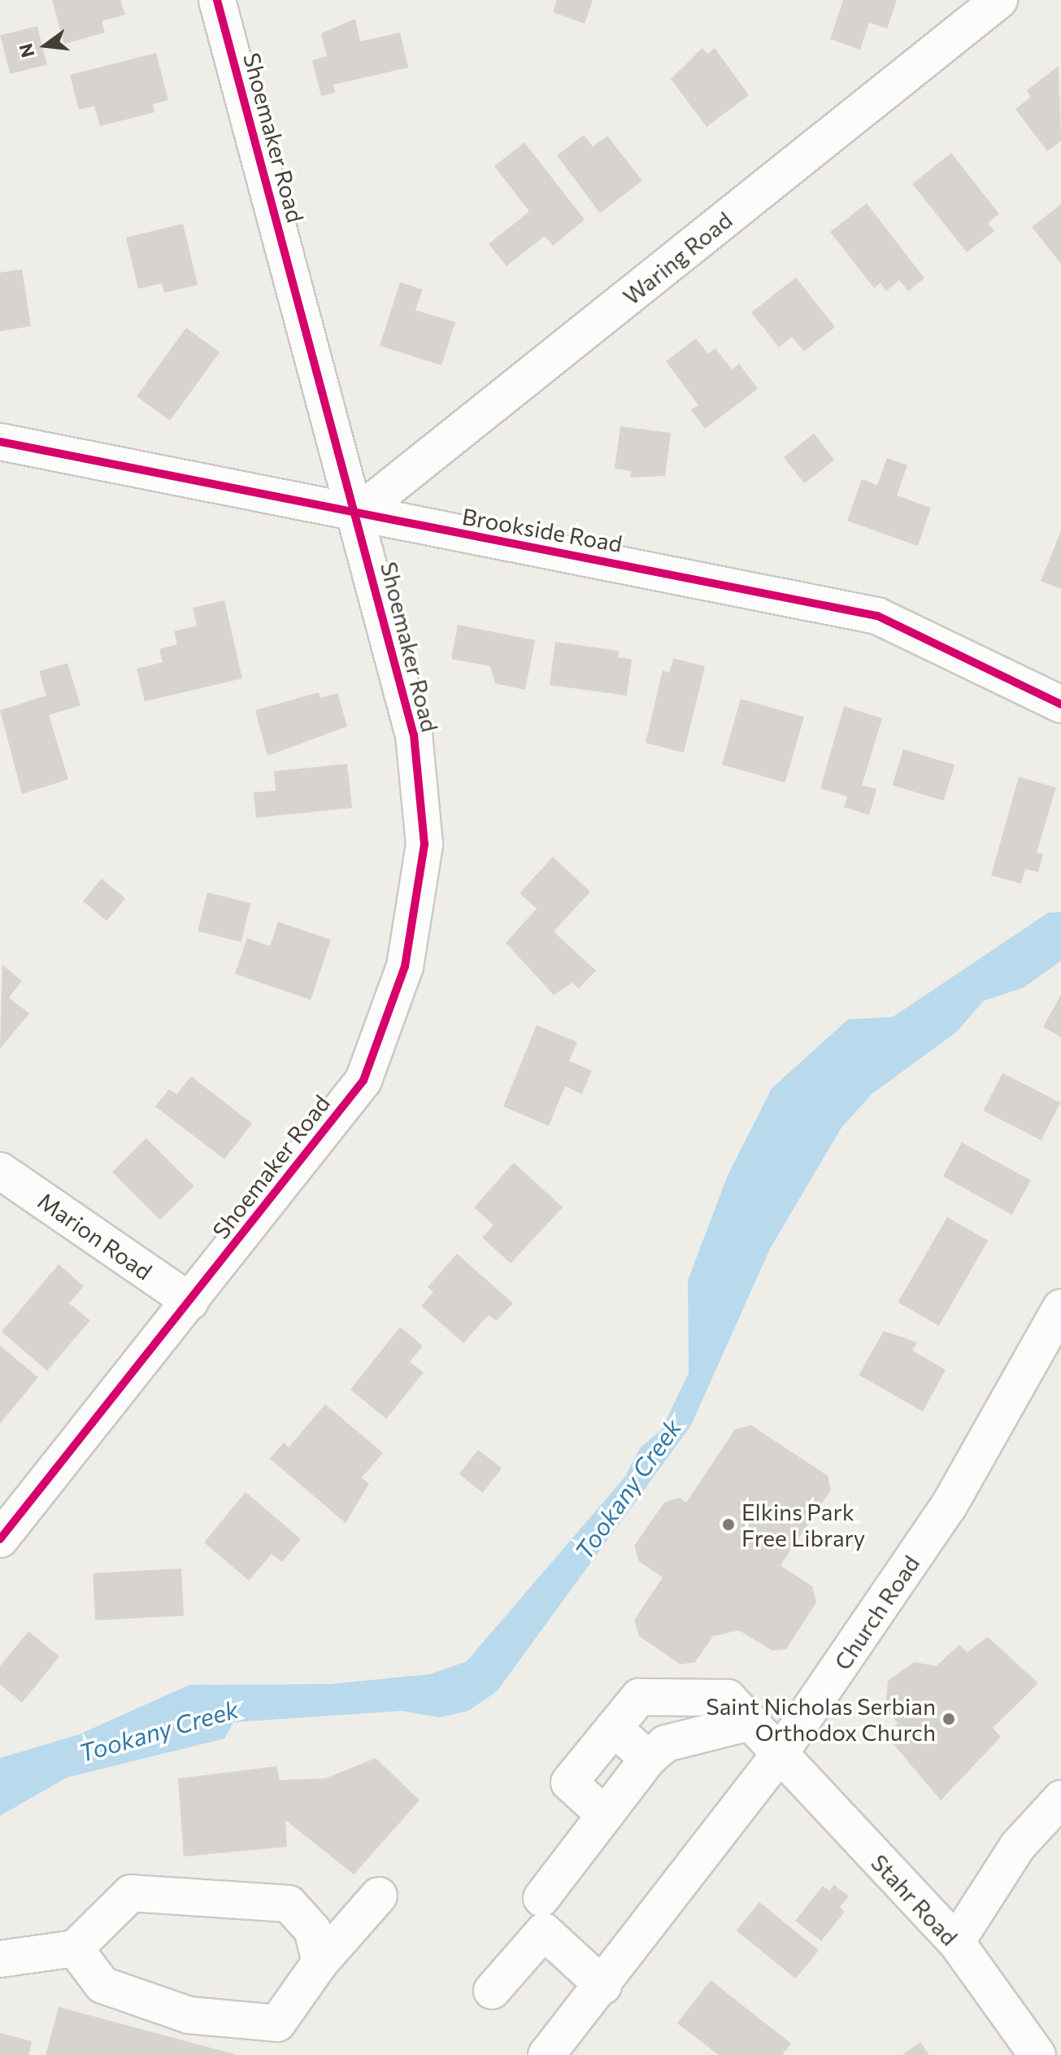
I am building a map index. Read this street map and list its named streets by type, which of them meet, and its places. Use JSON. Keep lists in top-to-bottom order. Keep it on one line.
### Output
{"streets":{"street":["Shoemaker Road","Waring Road","Brookside Road","Marion Road","Church Road","Stahr Road"]},"crossings":[["Shoemaker Road","Waring Road"],["Shoemaker Road","Brookside Road"],["Shoemaker Road","Marion Road"],["Waring Road","Brookside Road"],["Church Road","Stahr Road"]],"water":["Tookany Creek"],"places":["Elkins Park Free Library","Saint Nicholas Serbian Orthodox Church"],"north":"left"}
